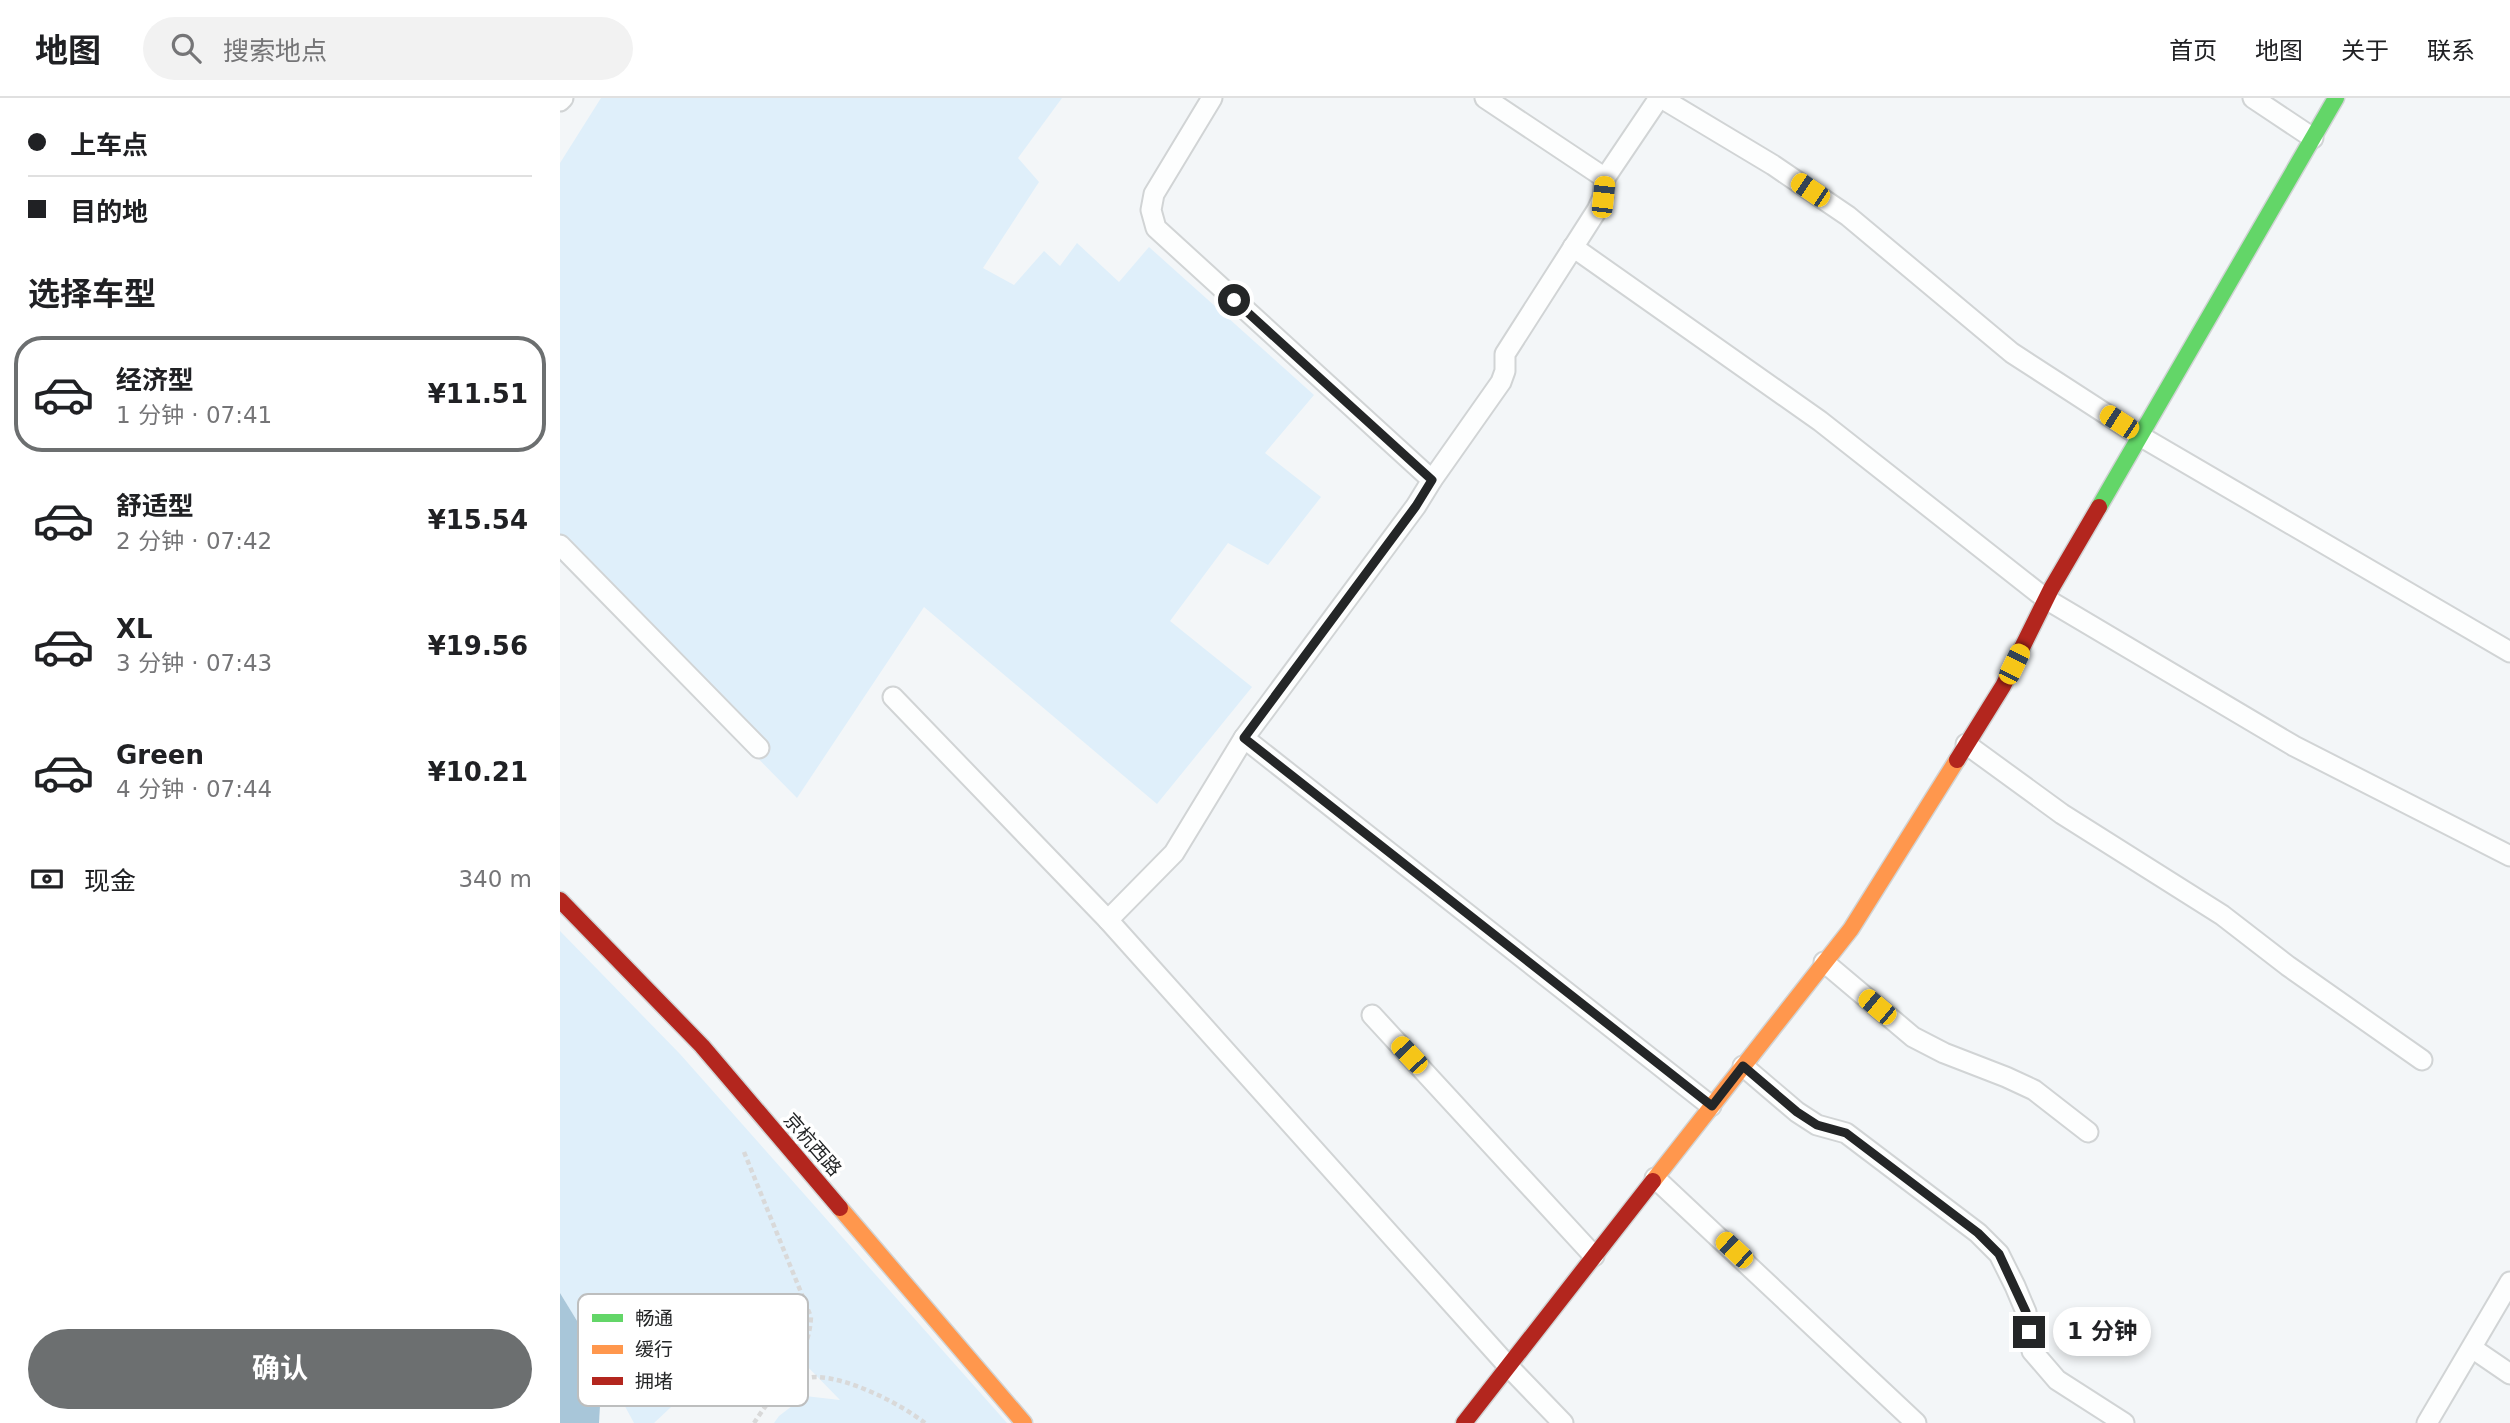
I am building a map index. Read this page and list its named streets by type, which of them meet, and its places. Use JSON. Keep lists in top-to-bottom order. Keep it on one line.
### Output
{"streets":{"street":["京杭西路"]},"legend":["畅通","缓行","拥堵"],"page":{"header":"地图","search":"搜索地点","nav":["首页","地图","关于","联系"],"banner":["上车点","目的地"],"heading":"选择车型","list":[{"name":"经济型","note":"1 分钟 · 07:41","value":"¥11.51"},{"name":"舒适型","note":"2 分钟 · 07:42","value":"¥15.54"},{"name":"XL","note":"3 分钟 · 07:43","value":"¥19.56"},{"name":"Green","note":"4 分钟 · 07:44","value":"¥10.21"}],"pay":["现金","340 m"],"bubble":"1 分钟","buttons":"确认"}}
